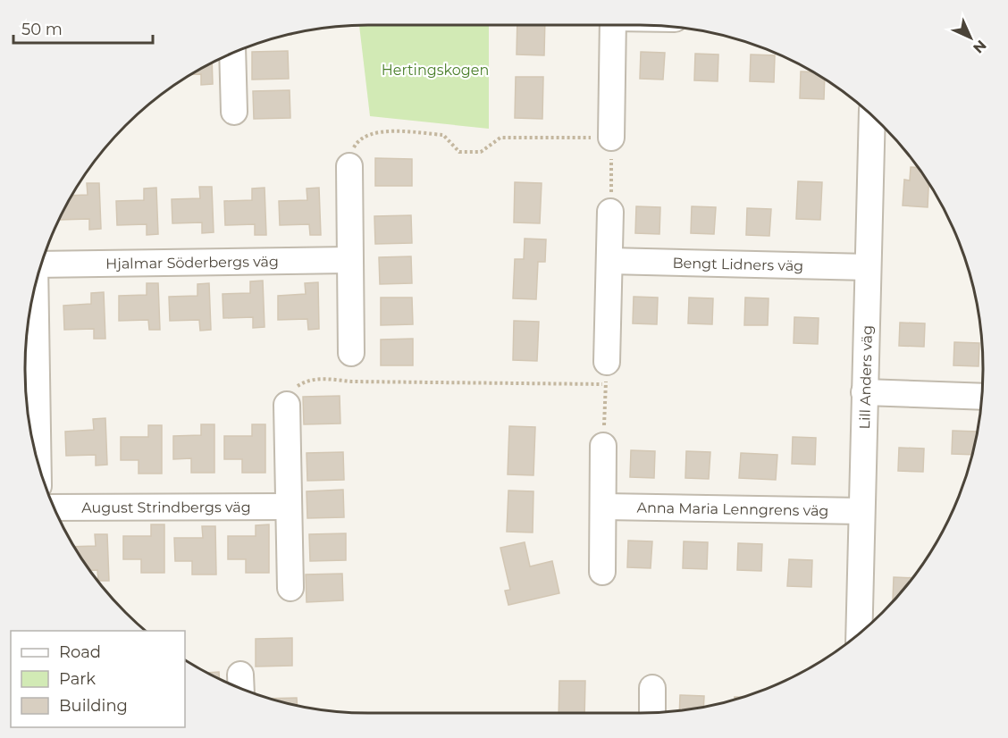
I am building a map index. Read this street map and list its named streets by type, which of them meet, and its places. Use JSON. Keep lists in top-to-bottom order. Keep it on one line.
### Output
{"streets":{"street":["Hjalmar Söderbergs väg","Bengt Lidners väg","Lill Anders väg","August Strindbergs väg","Anna Maria Lenngrens väg"]},"crossings":[["Bengt Lidners väg","Lill Anders väg"],["Lill Anders väg","Anna Maria Lenngrens väg"]],"parks":["Hertingskogen"],"legend":["Road","Park","Building"],"scale_bar":"50 m","north":"bottom right"}
